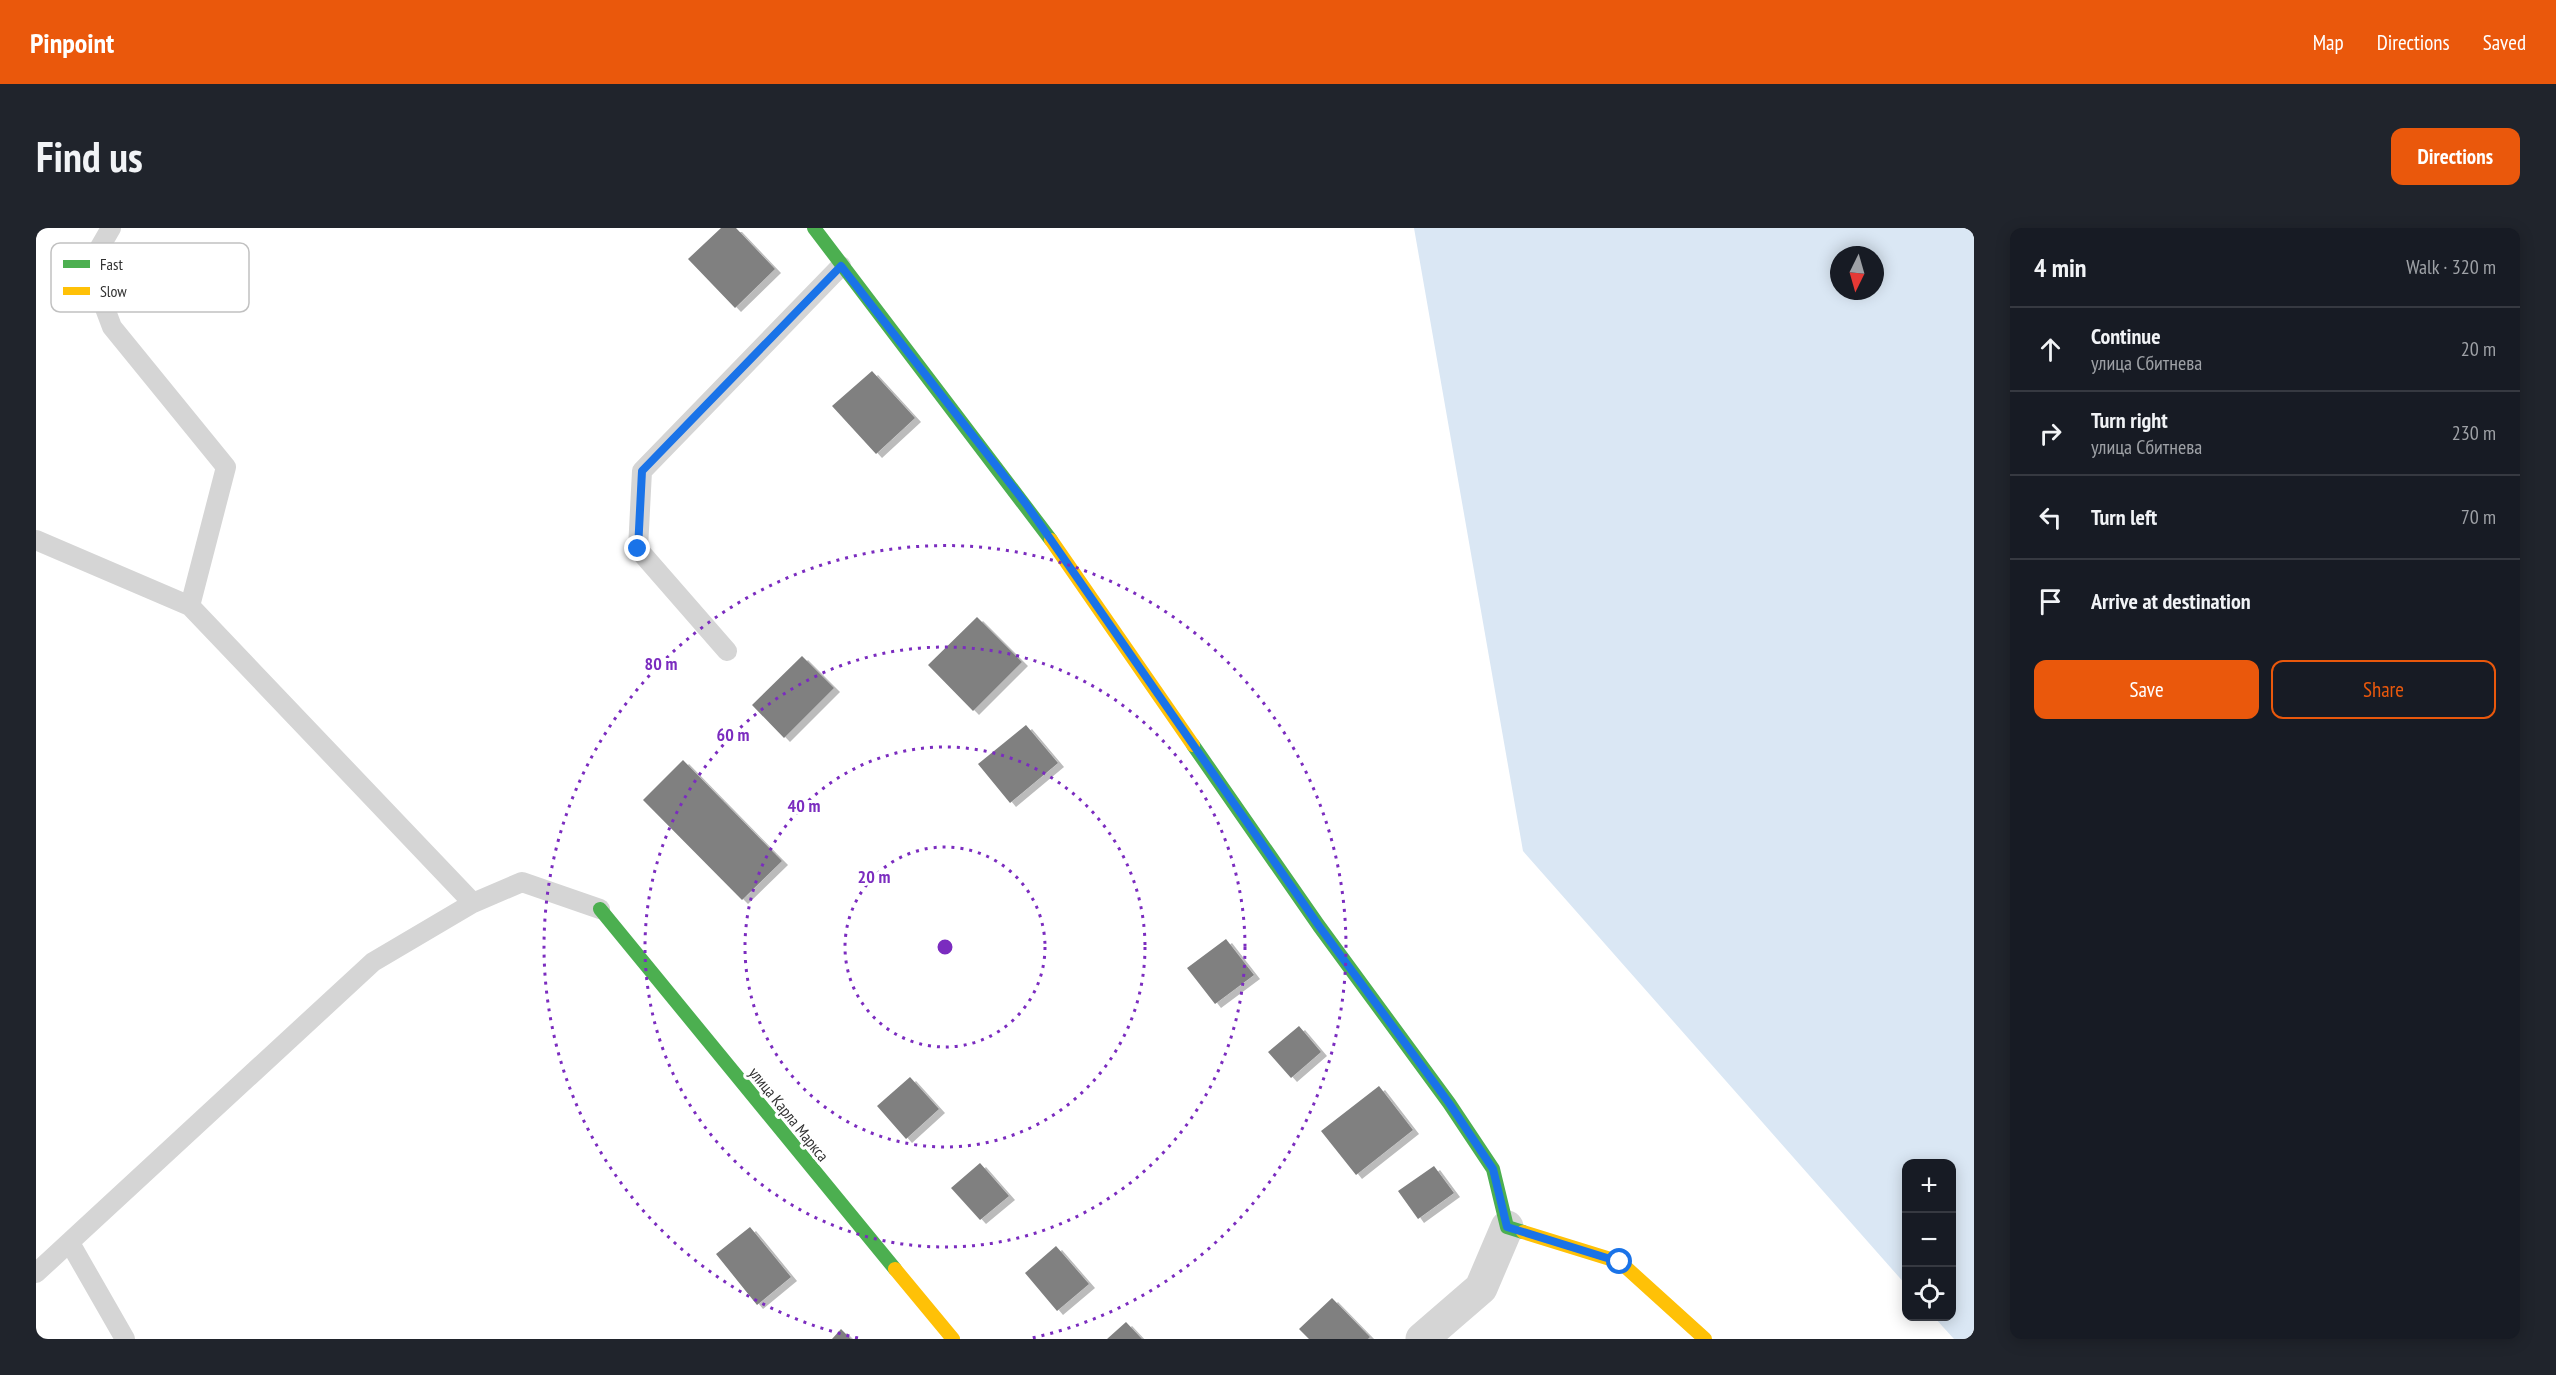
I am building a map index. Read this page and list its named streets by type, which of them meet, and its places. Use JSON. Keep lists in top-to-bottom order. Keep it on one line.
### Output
{"streets":{"street":["улица Карла Маркса"]},"legend":["Fast","Slow"],"north":"bottom","page":{"header":"Pinpoint","nav":["Map","Directions","Saved"],"buttons":["Directions",["Save","Share"]],"title":"Find us","heading":["4 min","Walk · 320 m"],"list":[["Continue","улица Сбитнева","20 m"],["Turn right","улица Сбитнева","230 m"],["Turn left","70 m"],"Arrive at destination"],"map_buttons":["+","−"]},"rings":["80 m","60 m","40 m","20 m"]}
